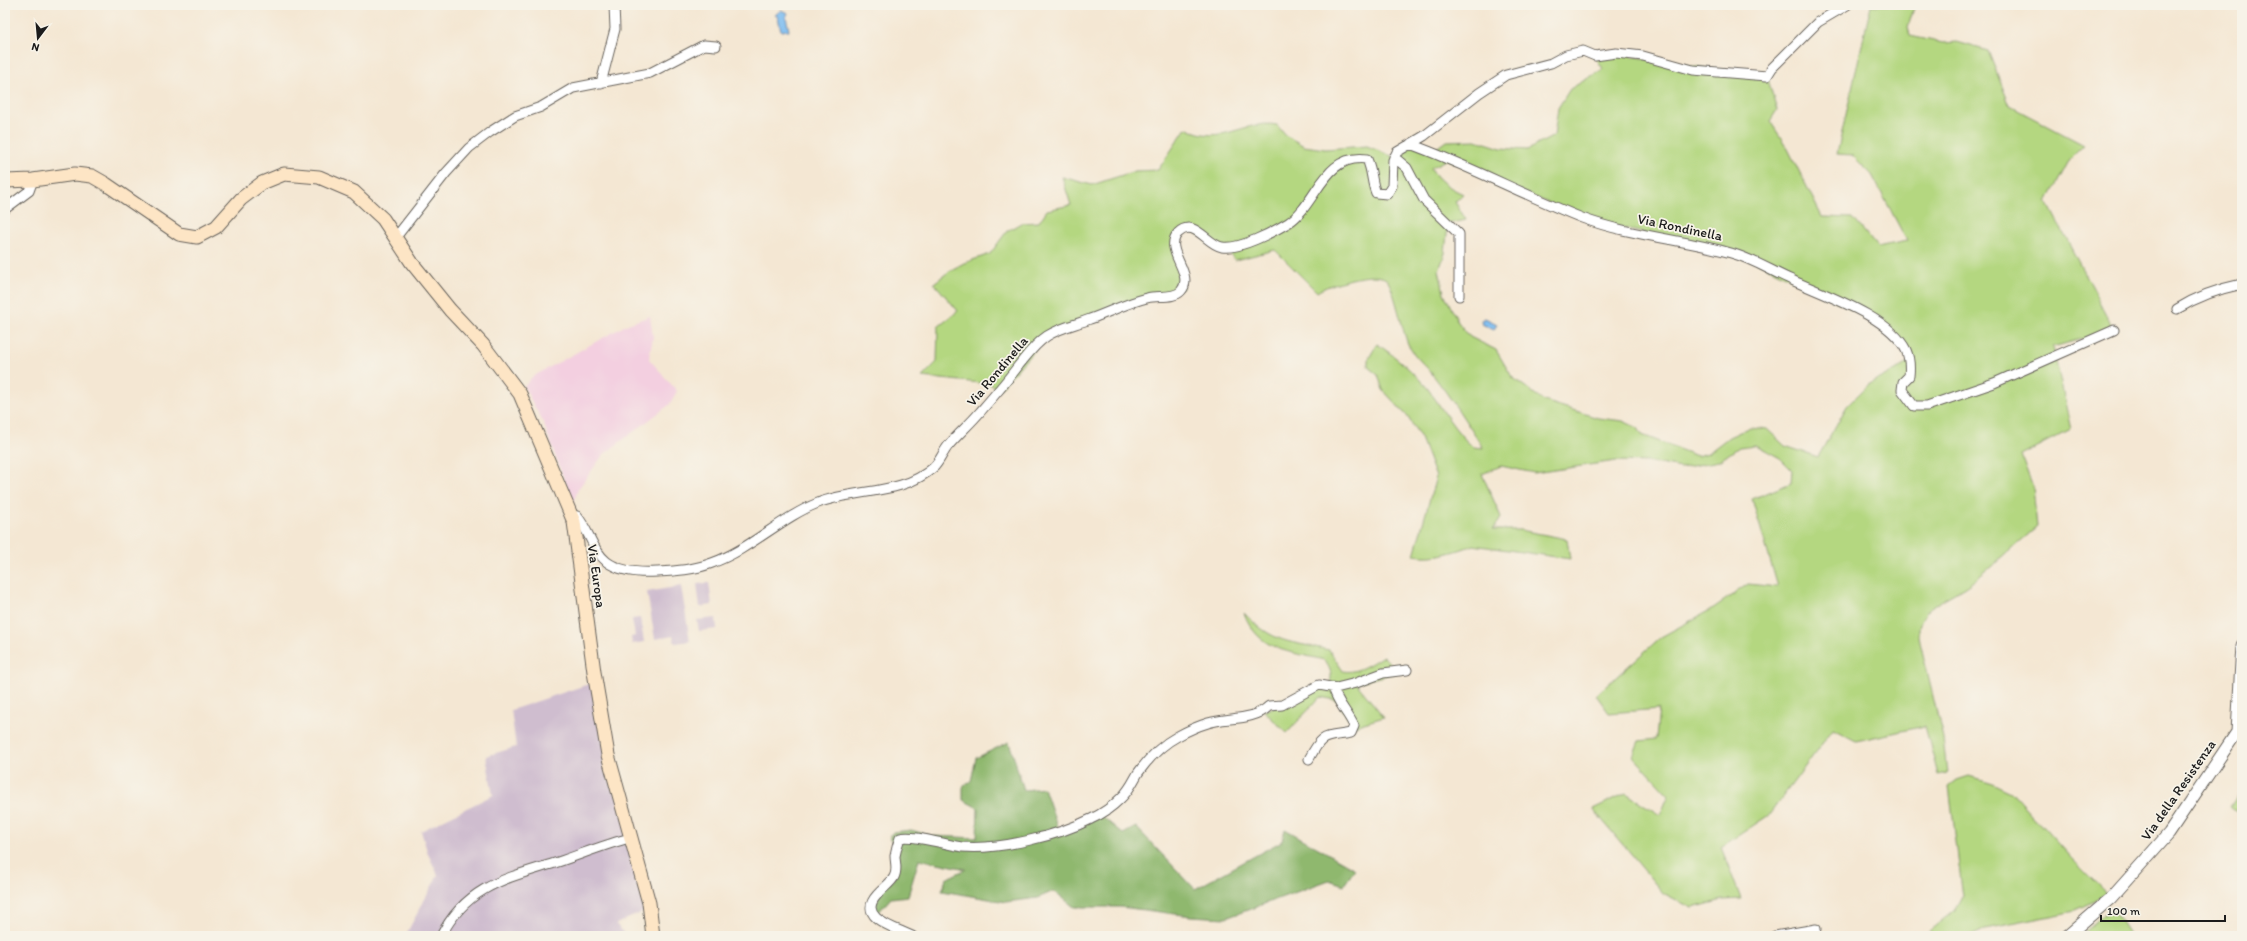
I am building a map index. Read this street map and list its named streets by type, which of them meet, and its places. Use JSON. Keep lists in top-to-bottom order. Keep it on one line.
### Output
{"streets":{"main road":["Via Europa"],"street":["Via Rondinella","Via della Resistenza"]},"crossings":[["Via Rondinella","Via Europa"]],"scale_bar":"100 m","north":"bottom"}
